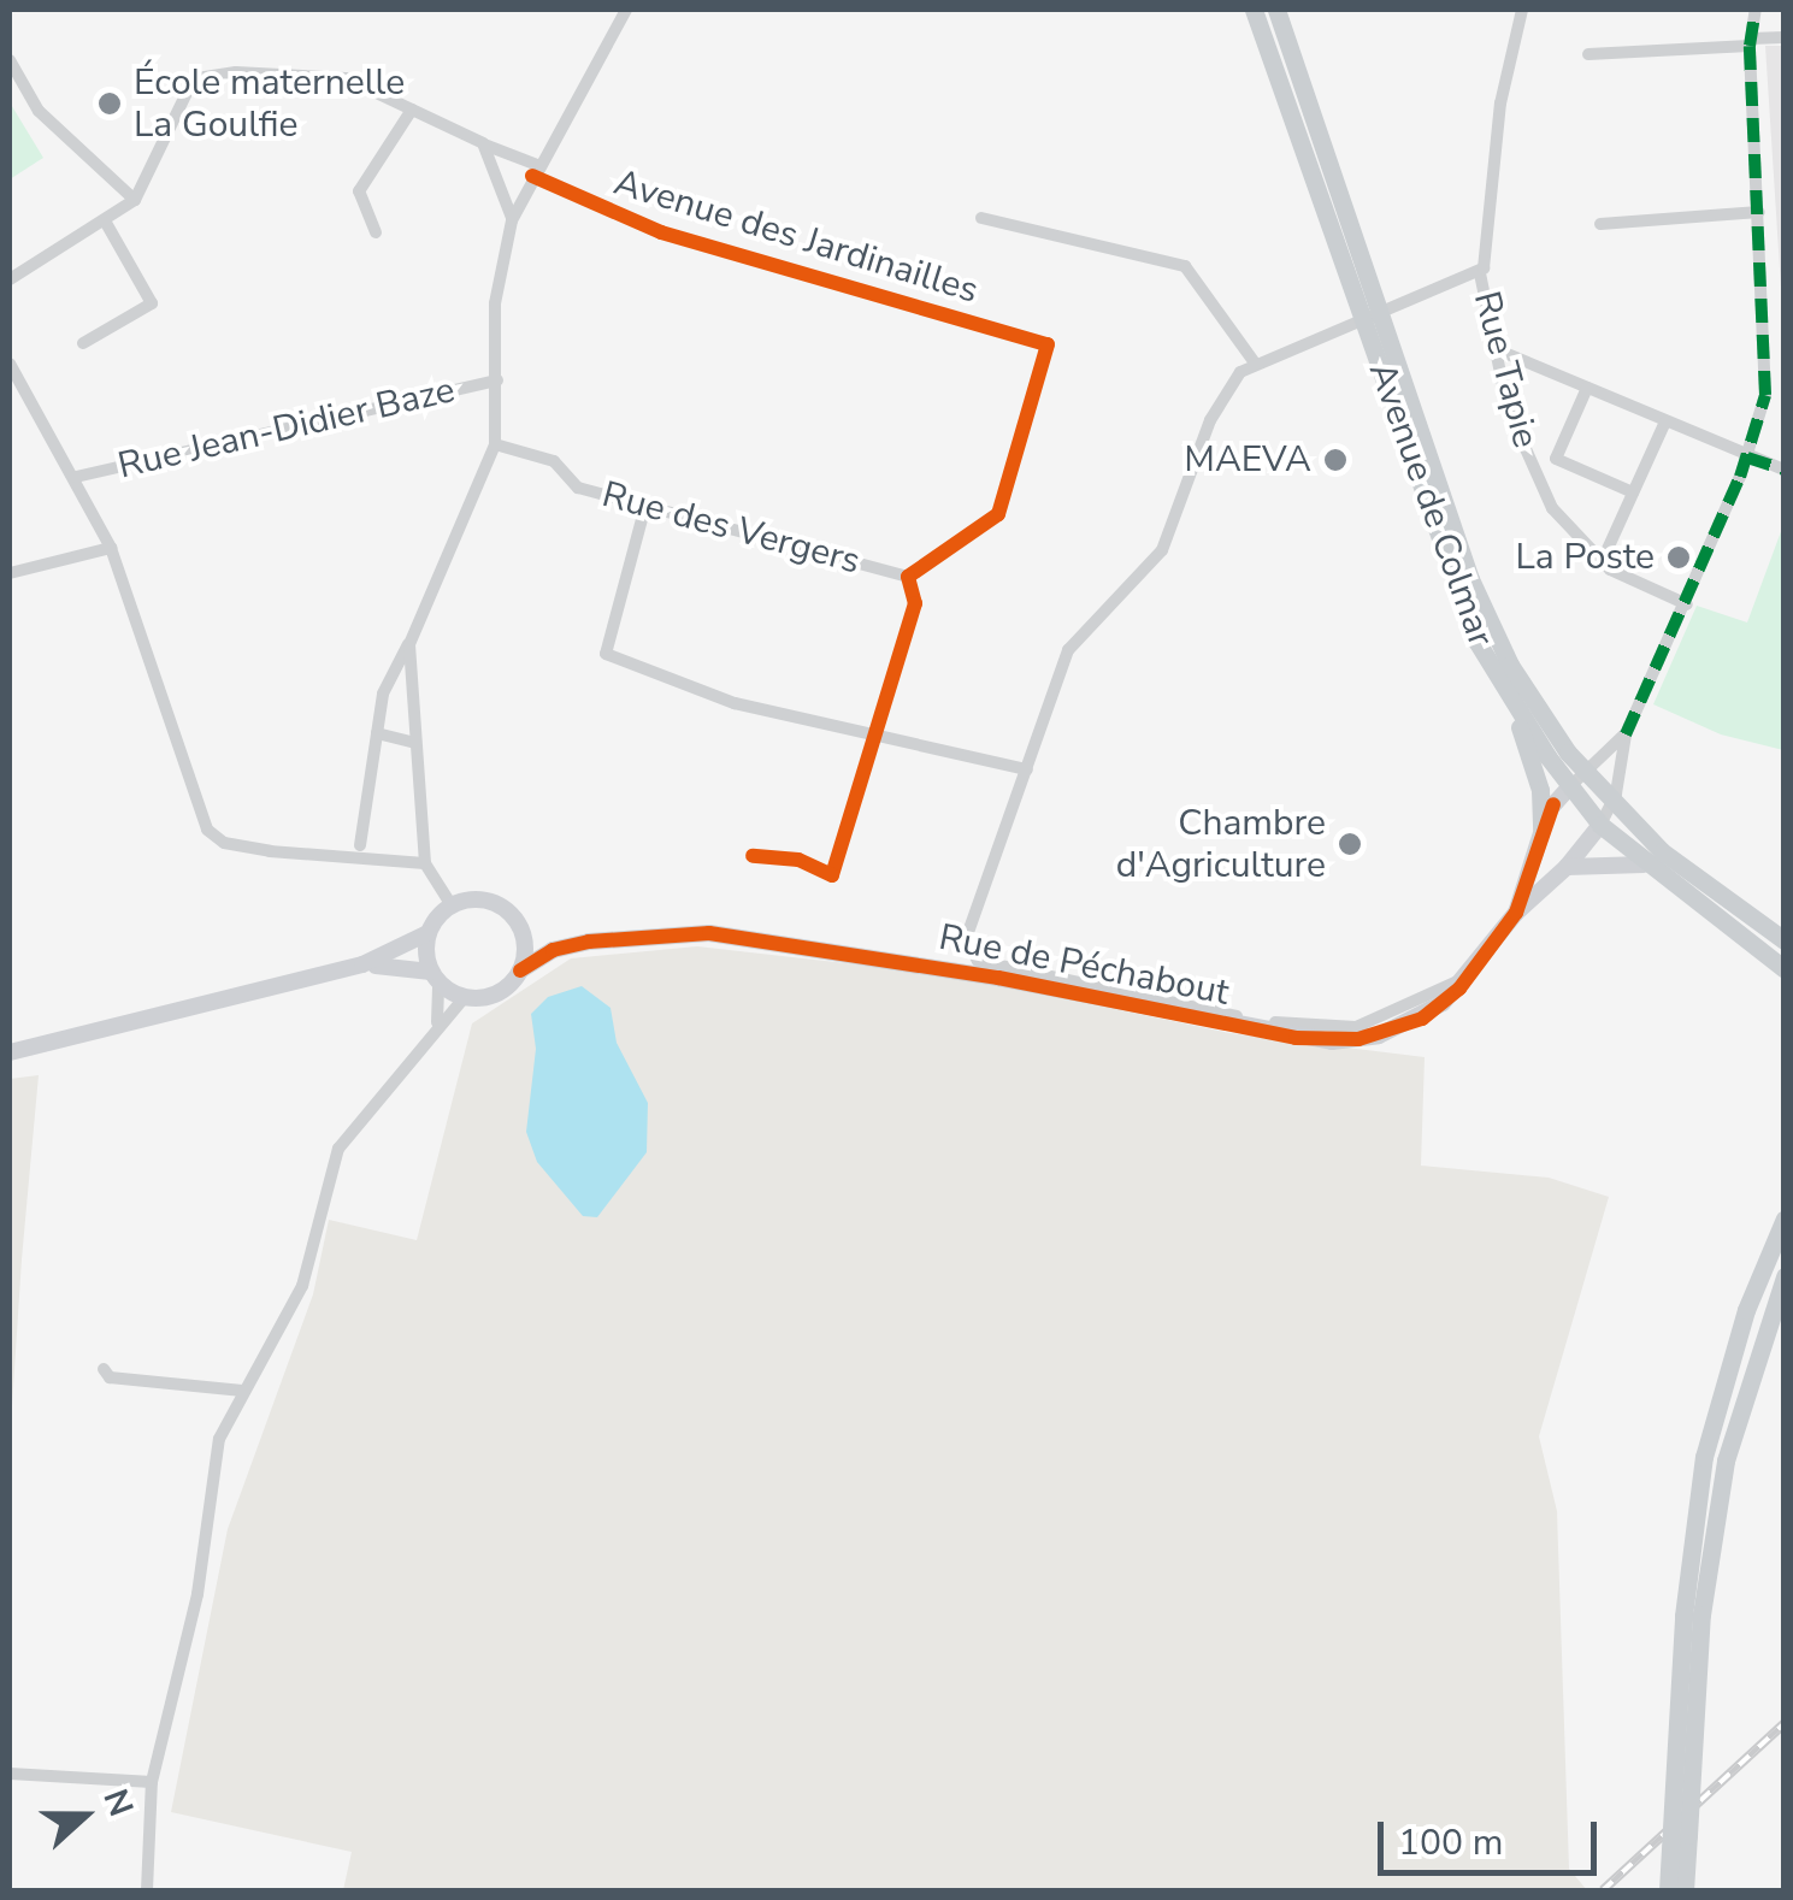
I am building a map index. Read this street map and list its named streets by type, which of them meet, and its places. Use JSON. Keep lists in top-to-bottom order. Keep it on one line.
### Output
{"streets":{"main road":["Avenue de Colmar"],"street":["Avenue des Jardinailles","Rue Tapie","Rue Jean-Didier Baze","Rue des Vergers","Rue de Péchabout"]},"crossings":[["Avenue des Jardinailles","Rue des Vergers"],["Avenue de Colmar","Rue de Péchabout"]],"places":["École maternelle La Goulfie","MAEVA","La Poste","Chambre d'Agriculture"],"scale_bar":"100 m","north":"right"}
